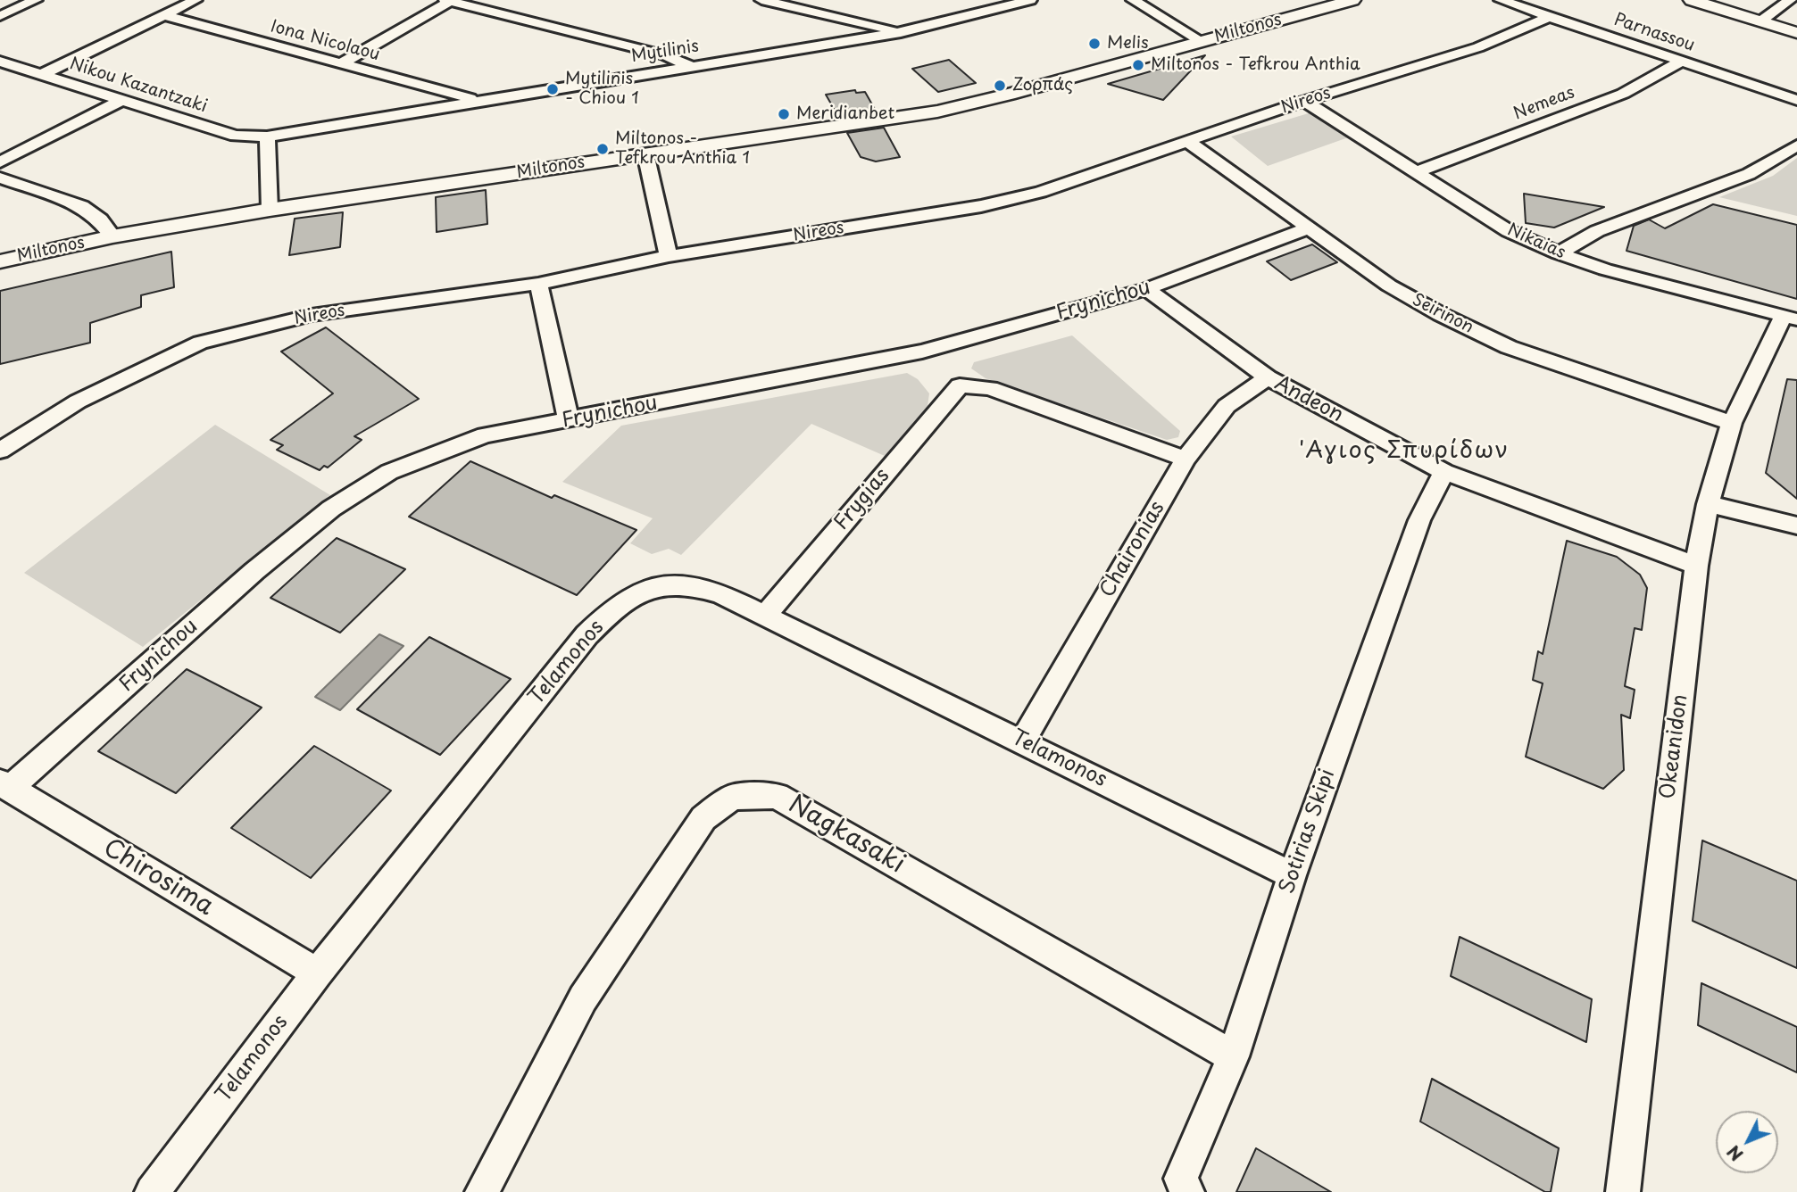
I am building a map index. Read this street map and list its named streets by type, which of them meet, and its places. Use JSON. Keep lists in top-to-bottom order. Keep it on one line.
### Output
{"streets":{"street":["Miltonos","Parnassou","Iona Nicolaou","Mytilinis","Nikou Kazantzaki","Nireos","Nemeas","Nikaias","Frynichou","Seirinon","Andeon","Frygias","Chaironias","Telamonos","Okeanidon","Sotirias Skipi","Nagkasaki","Chirosima"]},"crossings":[["Parnassou","Nireos"],["Parnassou","Nemeas"],["Iona Nicolaou","Mytilinis"],["Mytilinis","Nikou Kazantzaki"],["Nireos","Nikaias"],["Nireos","Seirinon"],["Nemeas","Nikaias"],["Nikaias","Okeanidon"],["Frynichou","Seirinon"],["Frynichou","Andeon"],["Frynichou","Chirosima"],["Seirinon","Okeanidon"],["Andeon","Chaironias"],["Andeon","Okeanidon"],["Andeon","Sotirias Skipi"],["Frygias","Chaironias"],["Frygias","Telamonos"],["Chaironias","Telamonos"],["Telamonos","Sotirias Skipi"],["Telamonos","Chirosima"],["Sotirias Skipi","Nagkasaki"]],"districts":["'Αγιος Σπυρίδων"],"places":["Melis","Miltonos - Tefkrou Anthia","Ζορπάς","Mytilinis - Chiou 1","Meridianbet","Miltonos - Tefkrou Anthia 1"],"north":"bottom left"}
